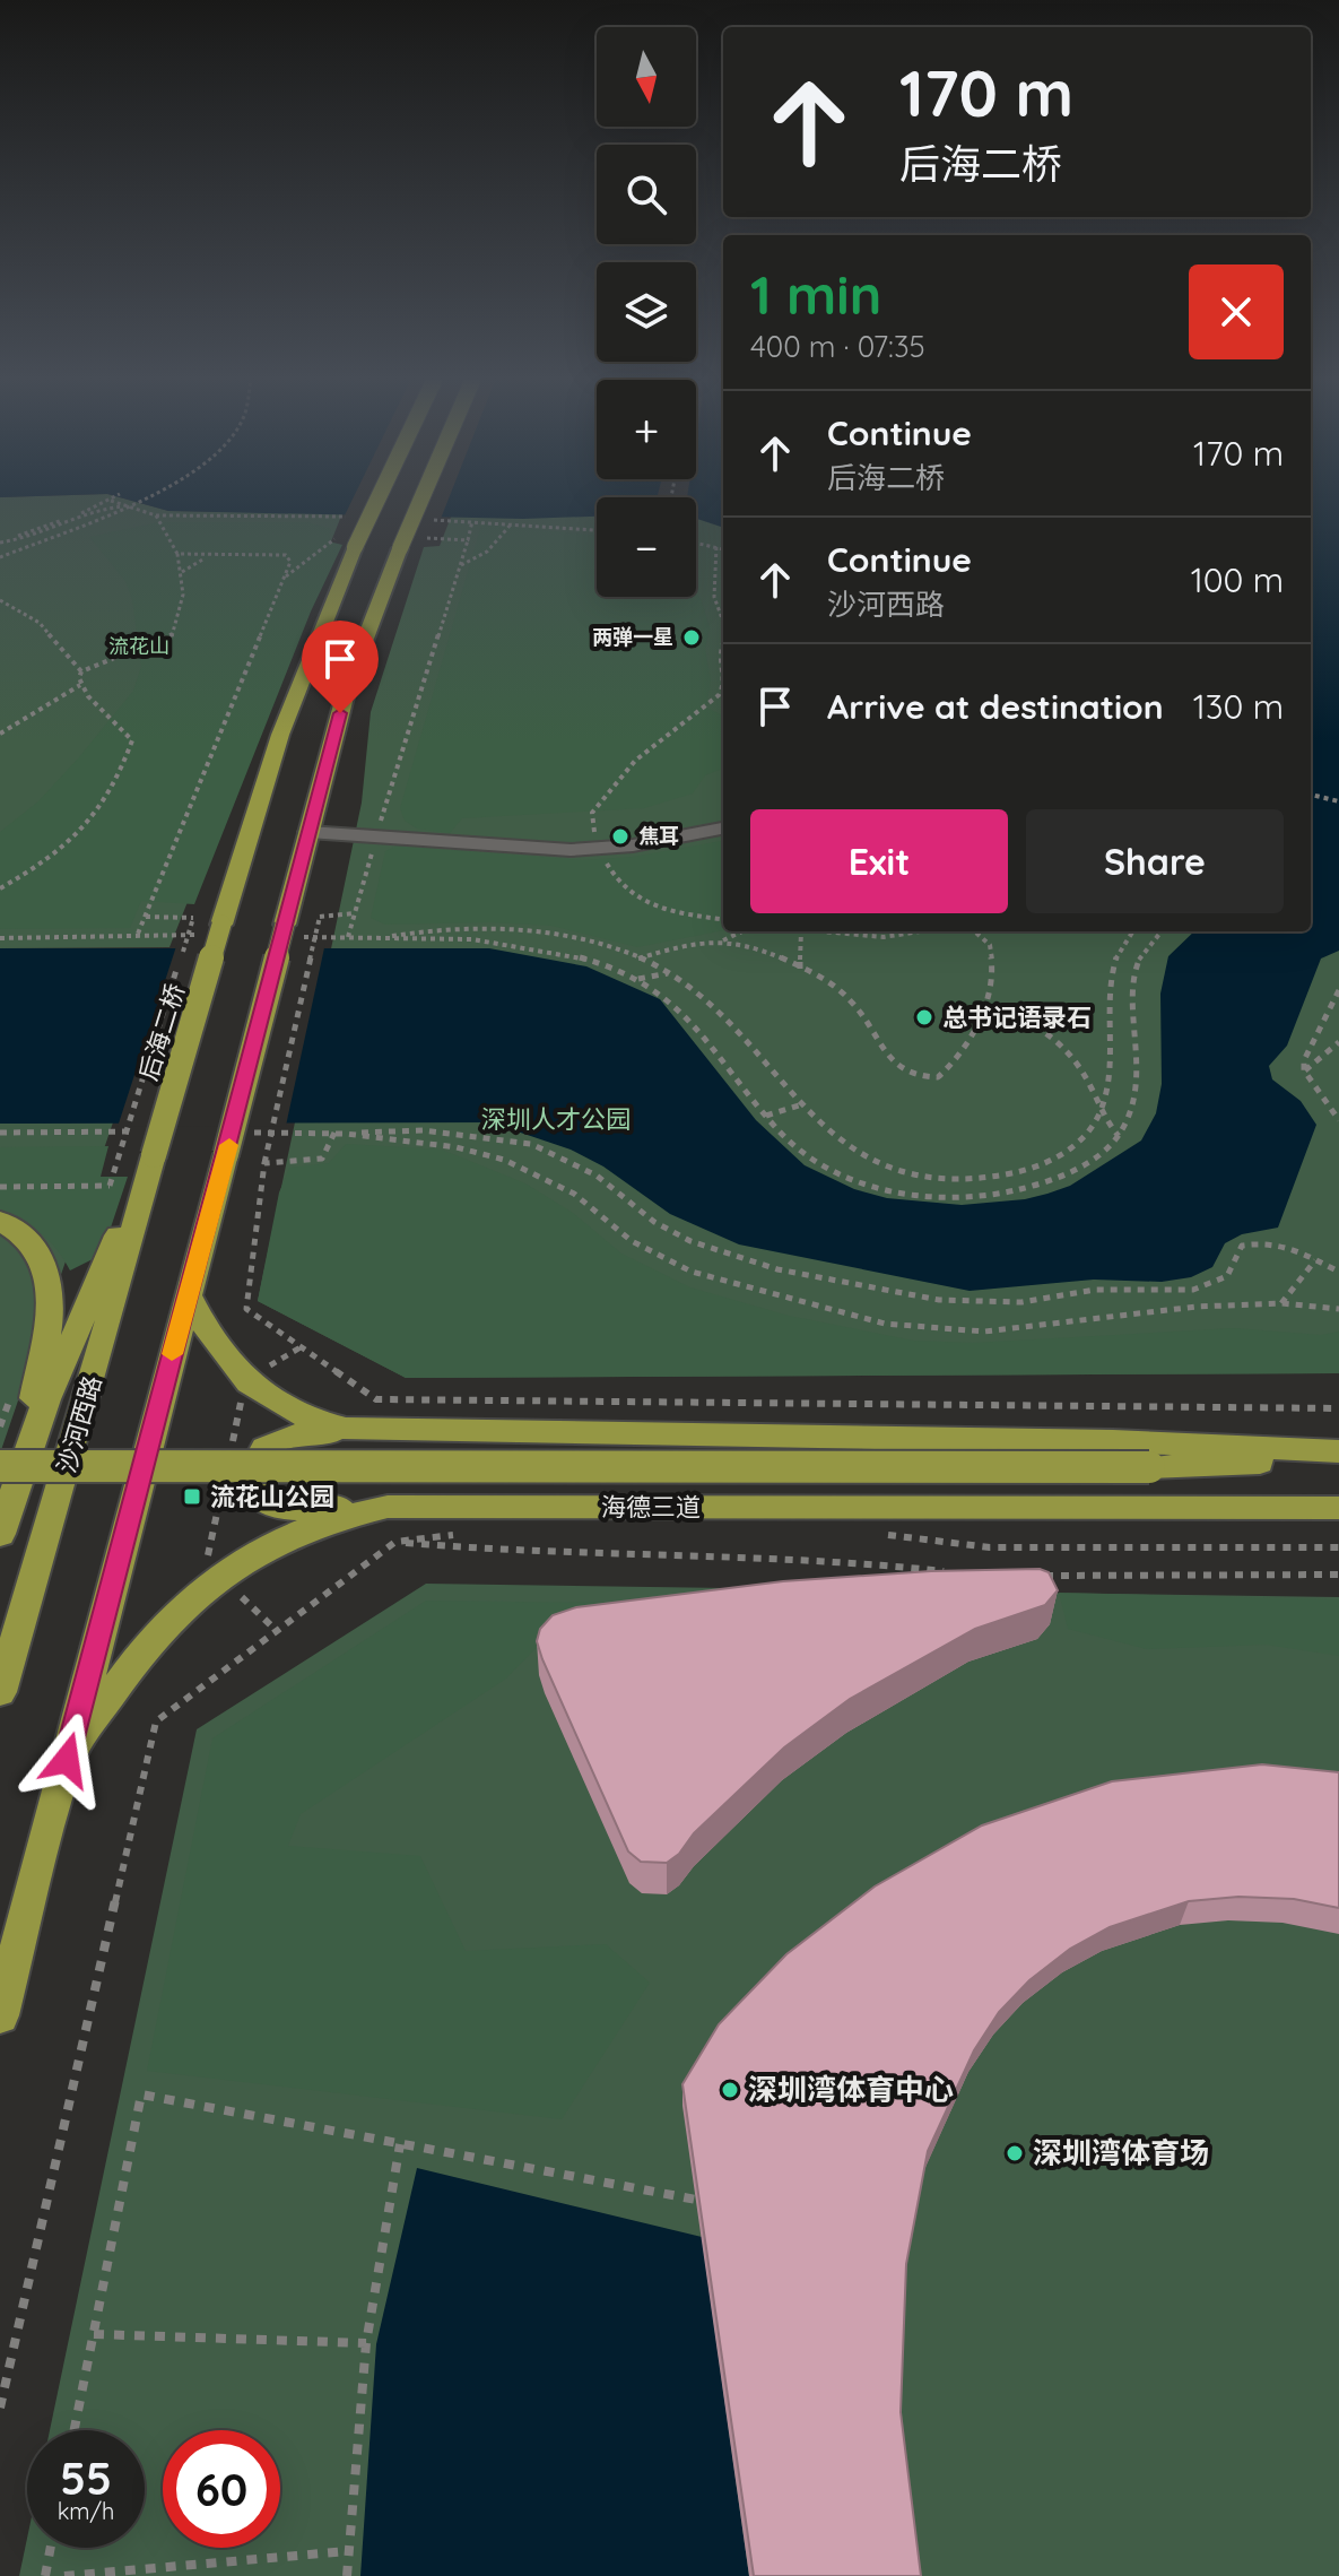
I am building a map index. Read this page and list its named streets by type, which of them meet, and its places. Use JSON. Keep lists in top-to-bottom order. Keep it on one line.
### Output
{"streets":{"main road":["后海二桥","沙河西路","海德三道"]},"crossings":[["后海二桥","沙河西路"]],"parks":["流花山","深圳人才公园"],"places":{"other":["两弹一星","焦耳","总书记语录石","深圳湾体育中心","深圳湾体育场"],"transit":["流花山公园"]},"north":"bottom","page":{"map_buttons":["+","−"],"turn":["170 m","后海二桥"],"heading":["1 min","400 m · 07:35"],"list":[{"name":"Continue","note":"后海二桥","value":"170 m"},{"name":"Continue","note":"沙河西路","value":"100 m"},{"name":"Arrive at destination","value":"130 m"}],"buttons":["Exit","Share"],"speed":"55 km/h","limit":"60"}}
